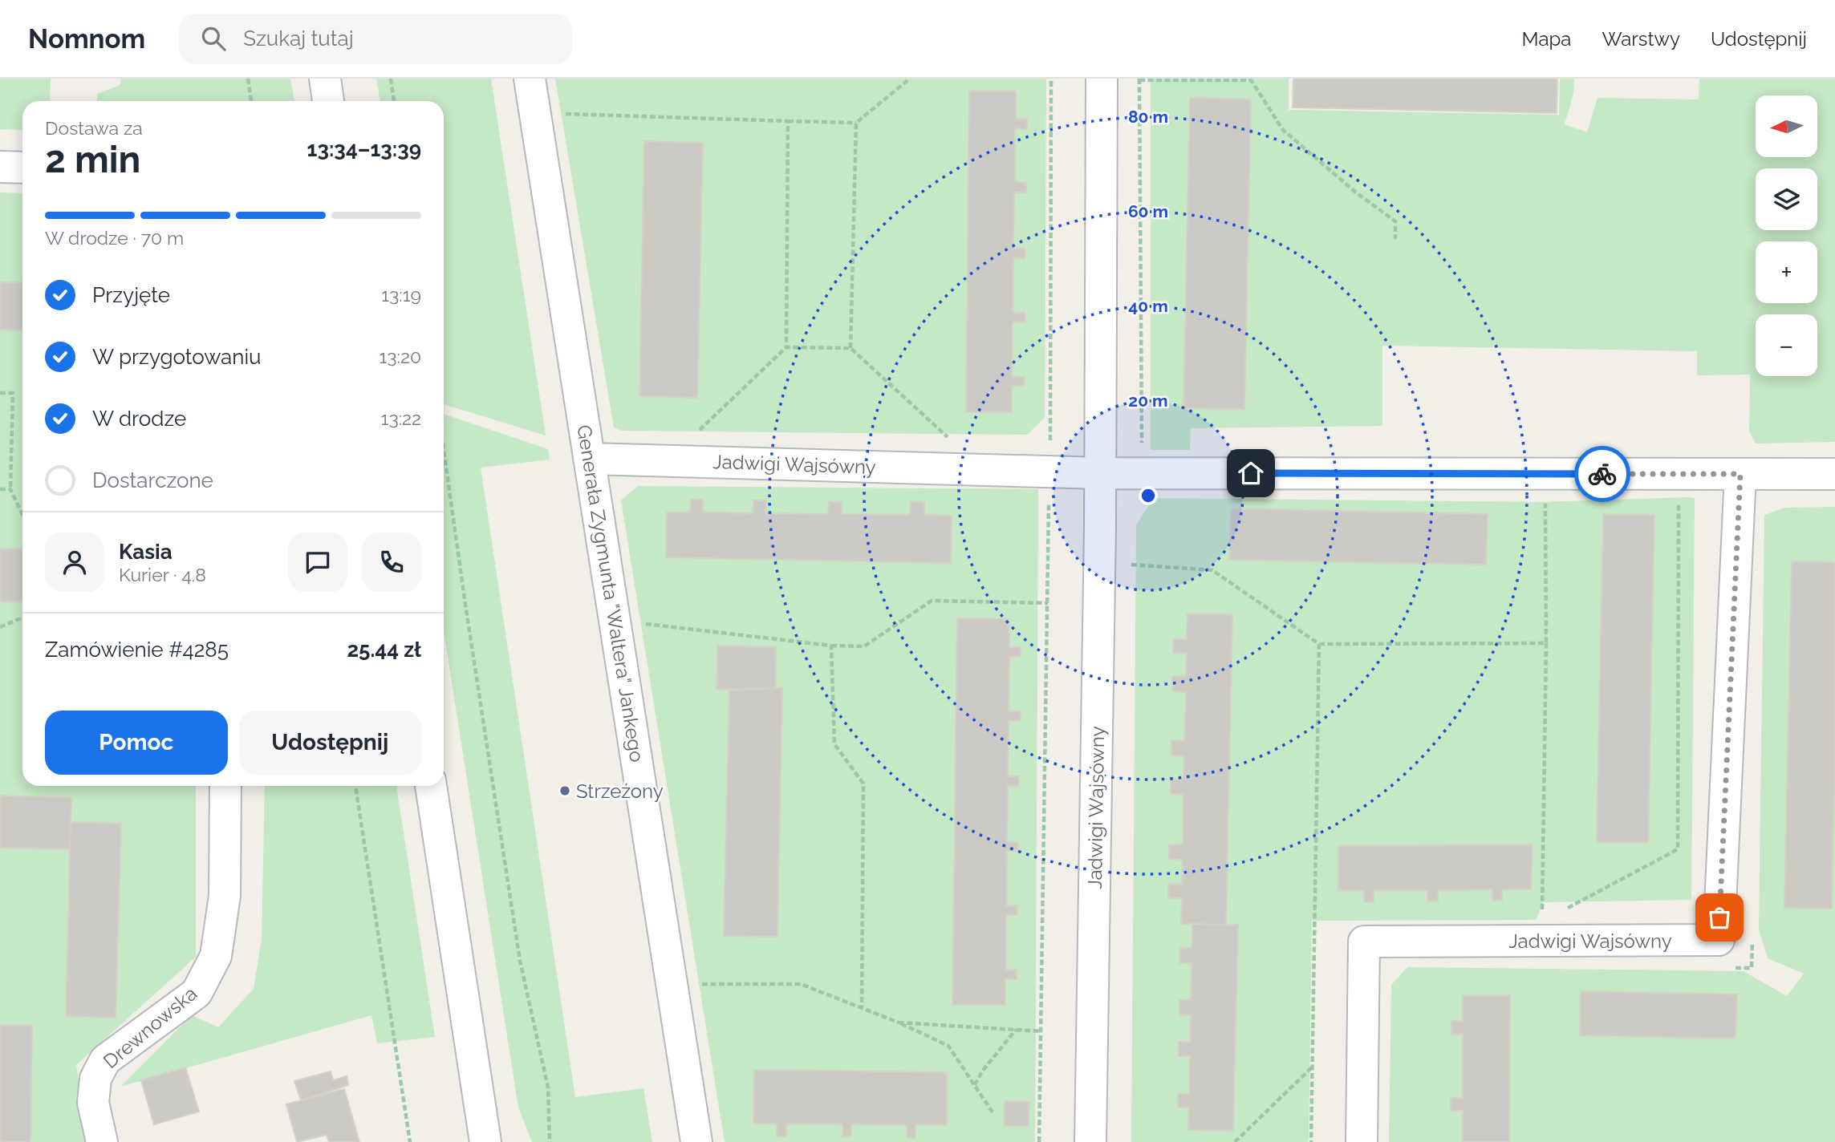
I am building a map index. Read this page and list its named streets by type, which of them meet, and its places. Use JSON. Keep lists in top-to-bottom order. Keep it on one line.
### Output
{"streets":{"street":["Jadwigi Wajsówny","Generała Zygmunta \"Waltera\" Jankego","Drewnowska"]},"crossings":[["Jadwigi Wajsówny","Generała Zygmunta \"Waltera\" Jankego"]],"places":["Strzeżony"],"north":"left","page":{"header":"Nomnom","search":"Szukaj tutaj","nav":["Mapa","Warstwy","Udostępnij"],"map_buttons":["+","−"],"heading":["2 min","Dostawa za","13:34–13:39"],"panel":["Kasia","Kurier · 4.8","Zamówienie #4285","25.44 zł"],"bar":"W drodze · 70 m","list":[["Przyjęte","13:19"],["W przygotowaniu","13:20"],["W drodze","13:22"],"Dostarczone"],"buttons":["Pomoc","Udostępnij"]},"rings":["80 m","60 m","40 m","20 m"]}
